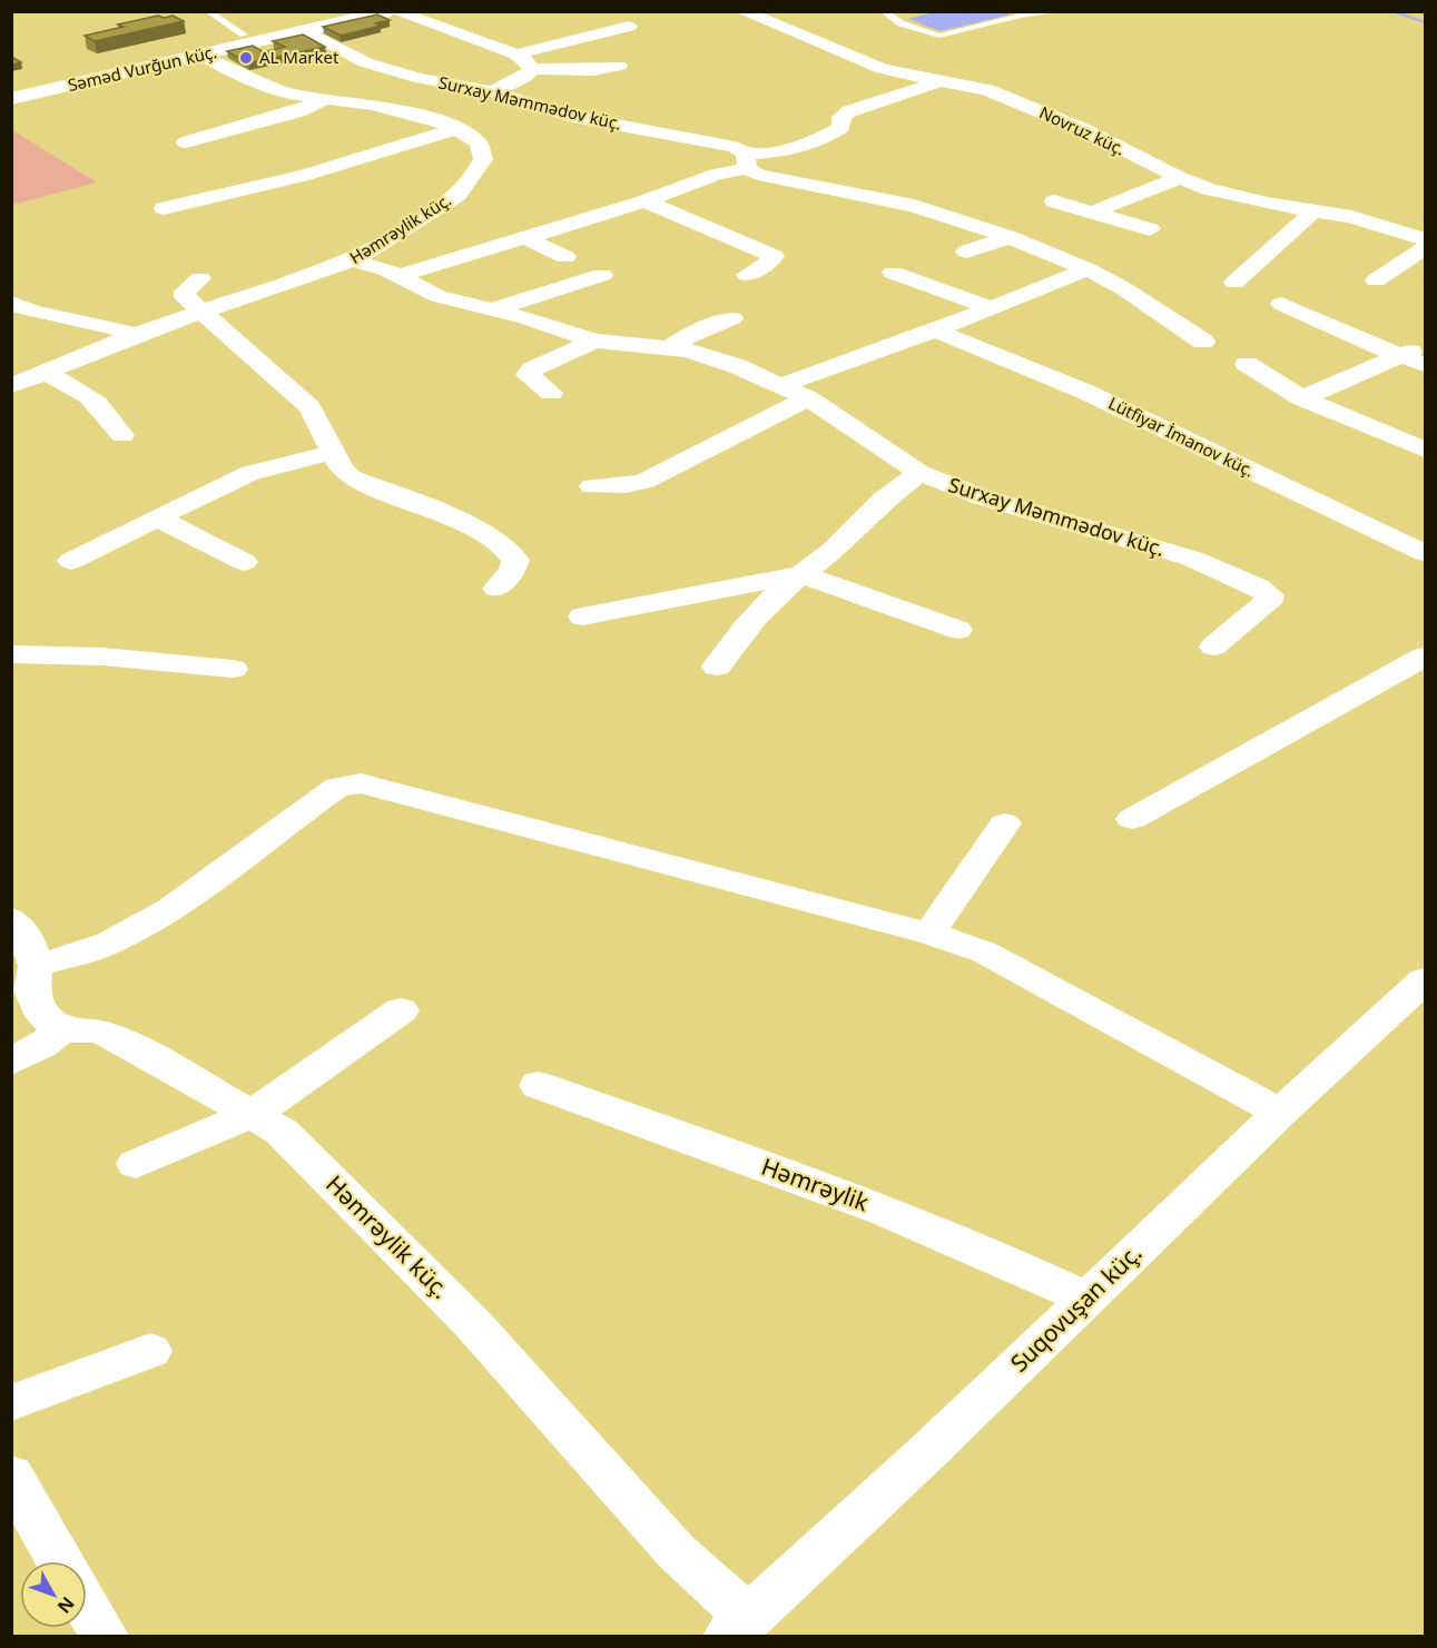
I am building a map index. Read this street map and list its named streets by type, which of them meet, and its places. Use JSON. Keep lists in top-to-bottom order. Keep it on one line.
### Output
{"streets":{"main road":["Səməd Vurğun küç."],"street":["Surxay Məmmədov küç.","Novruz küç.","Həmrəylik küç.","Lütfiyar İmanov küç.","Həmrəylik","Suqovuşan küç."]},"crossings":[["Səməd Vurğun küç.","Surxay Məmmədov küç."],["Səməd Vurğun küç.","Həmrəylik küç."],["Surxay Məmmədov küç.","Həmrəylik küç."],["Həmrəylik küç.","Suqovuşan küç."],["Həmrəylik","Suqovuşan küç."]],"places":["AL Market"],"north":"bottom right"}
